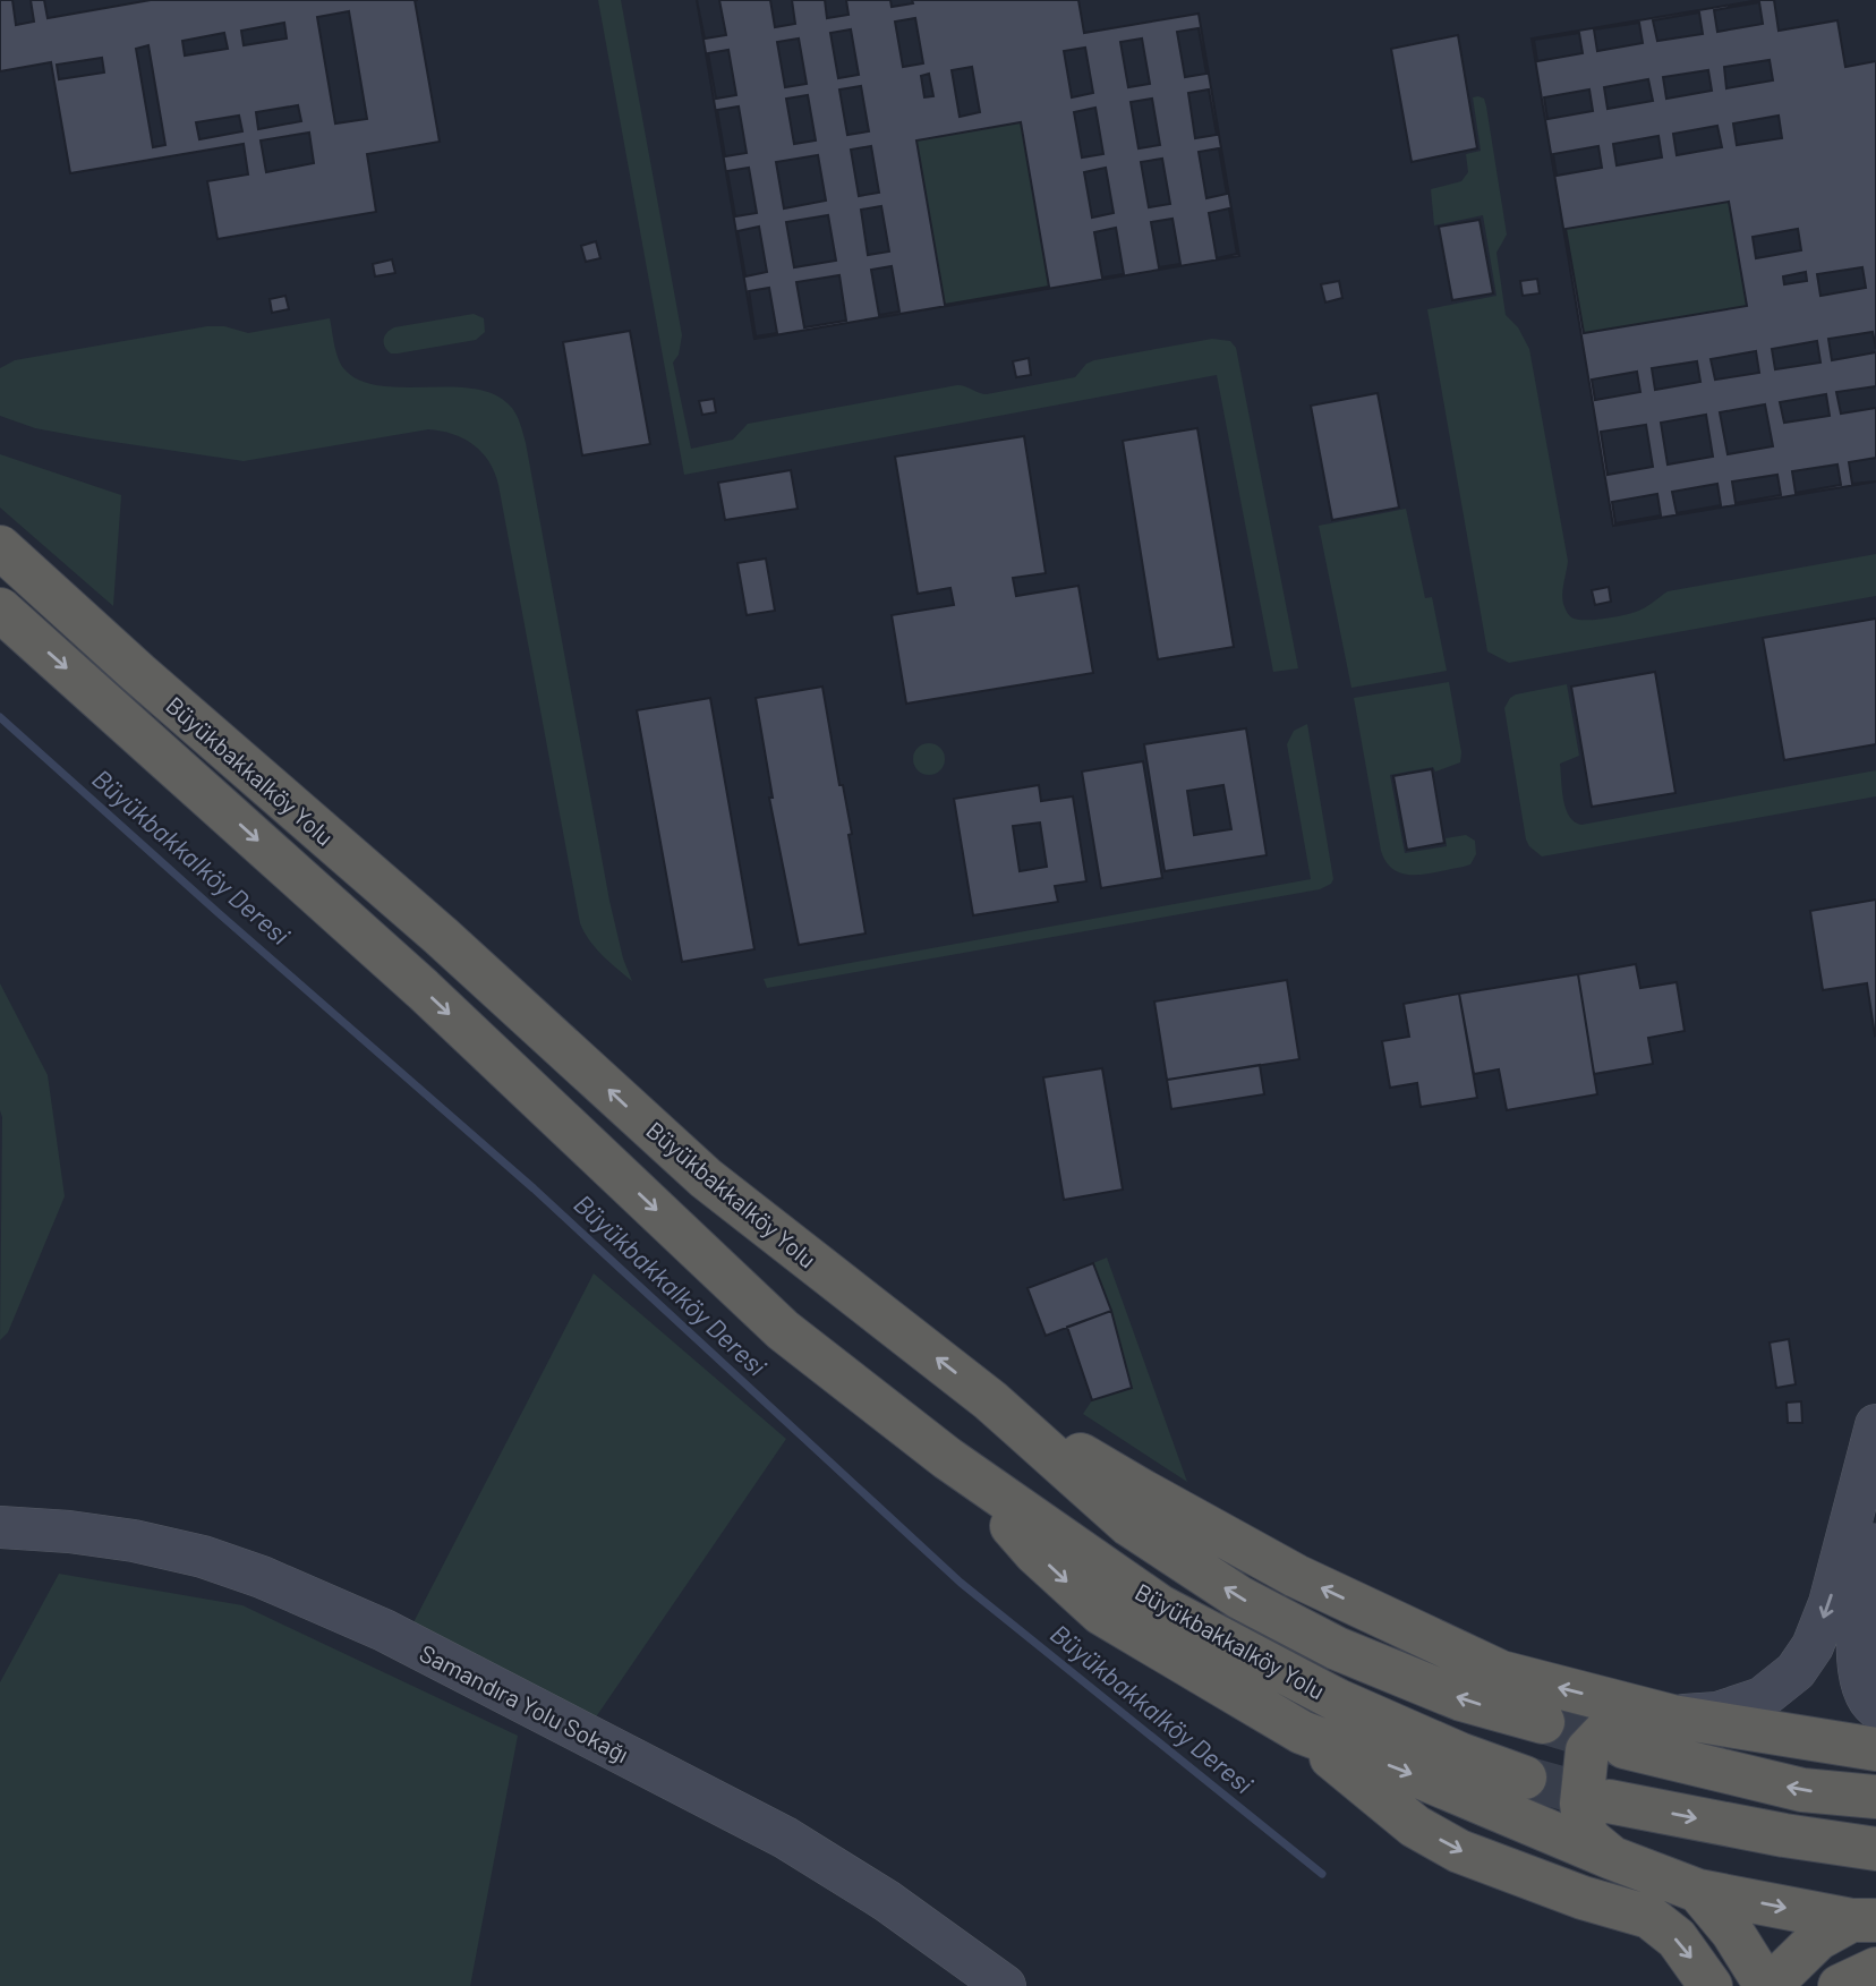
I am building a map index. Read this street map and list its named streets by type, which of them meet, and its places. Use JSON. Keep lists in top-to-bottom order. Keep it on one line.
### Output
{"streets":{"highway":["Büyükbakkalköy Yolu"],"main road":["Samandıra Yolu Sokağı"]},"water":["Büyükbakkalköy Deresi"]}
